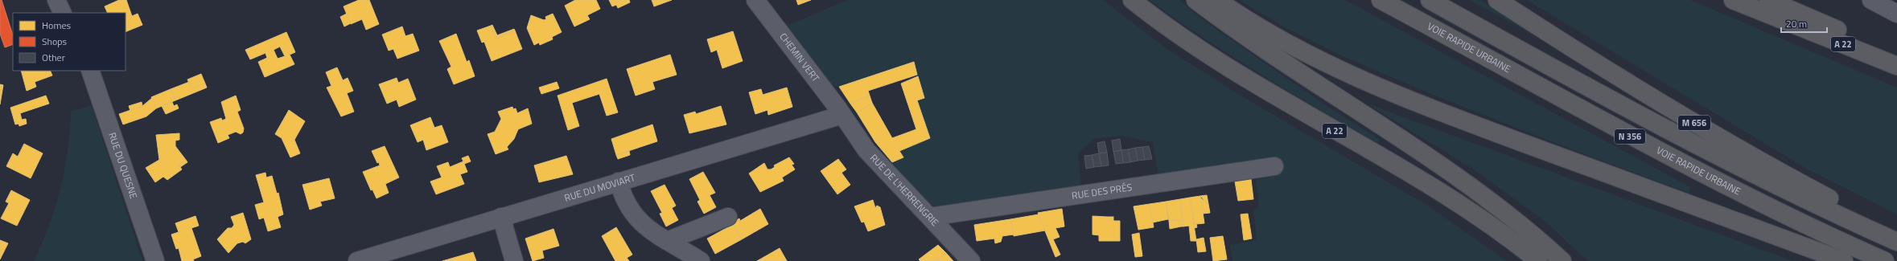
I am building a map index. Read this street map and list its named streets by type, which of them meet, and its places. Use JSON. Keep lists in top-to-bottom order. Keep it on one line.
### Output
{"streets":{"highway":["A 22","VOIE RAPIDE URBAINE","M 656","N 356"],"street":["CHEMIN VERT","RUE DU QUESNE","RUE DU MOVIART","RUE DE L'HERRENGRIE","RUE DES PRÉS"]},"crossings":[["CHEMIN VERT","RUE DU MOVIART"],["CHEMIN VERT","RUE DE L'HERRENGRIE"],["RUE DU MOVIART","RUE DE L'HERRENGRIE"],["RUE DE L'HERRENGRIE","RUE DES PRÉS"]],"legend":["Homes","Shops","Other"],"scale_bar":"20 m"}
